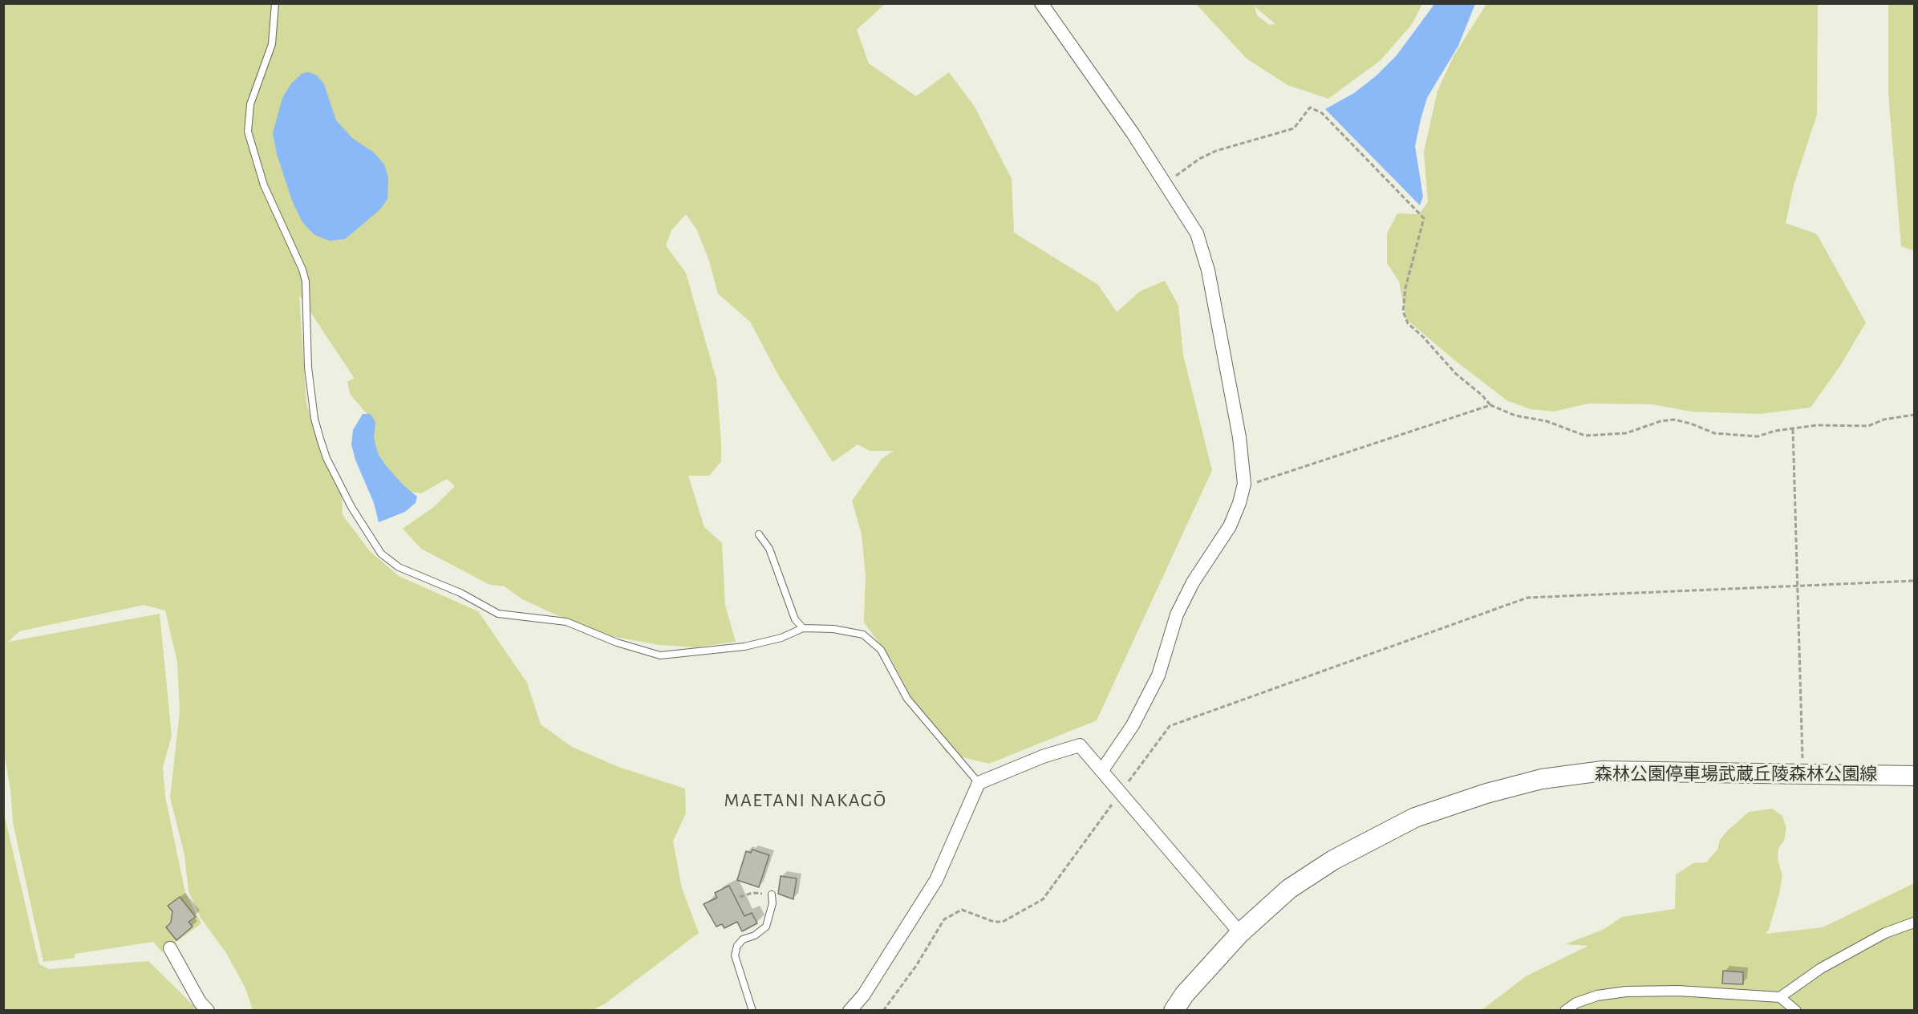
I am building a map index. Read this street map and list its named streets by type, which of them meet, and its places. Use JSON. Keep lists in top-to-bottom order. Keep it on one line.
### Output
{"streets":{"main road":["森林公園停車場武蔵丘陵森林公園線"]},"districts":["MAETANI NAKAGŌ"]}
